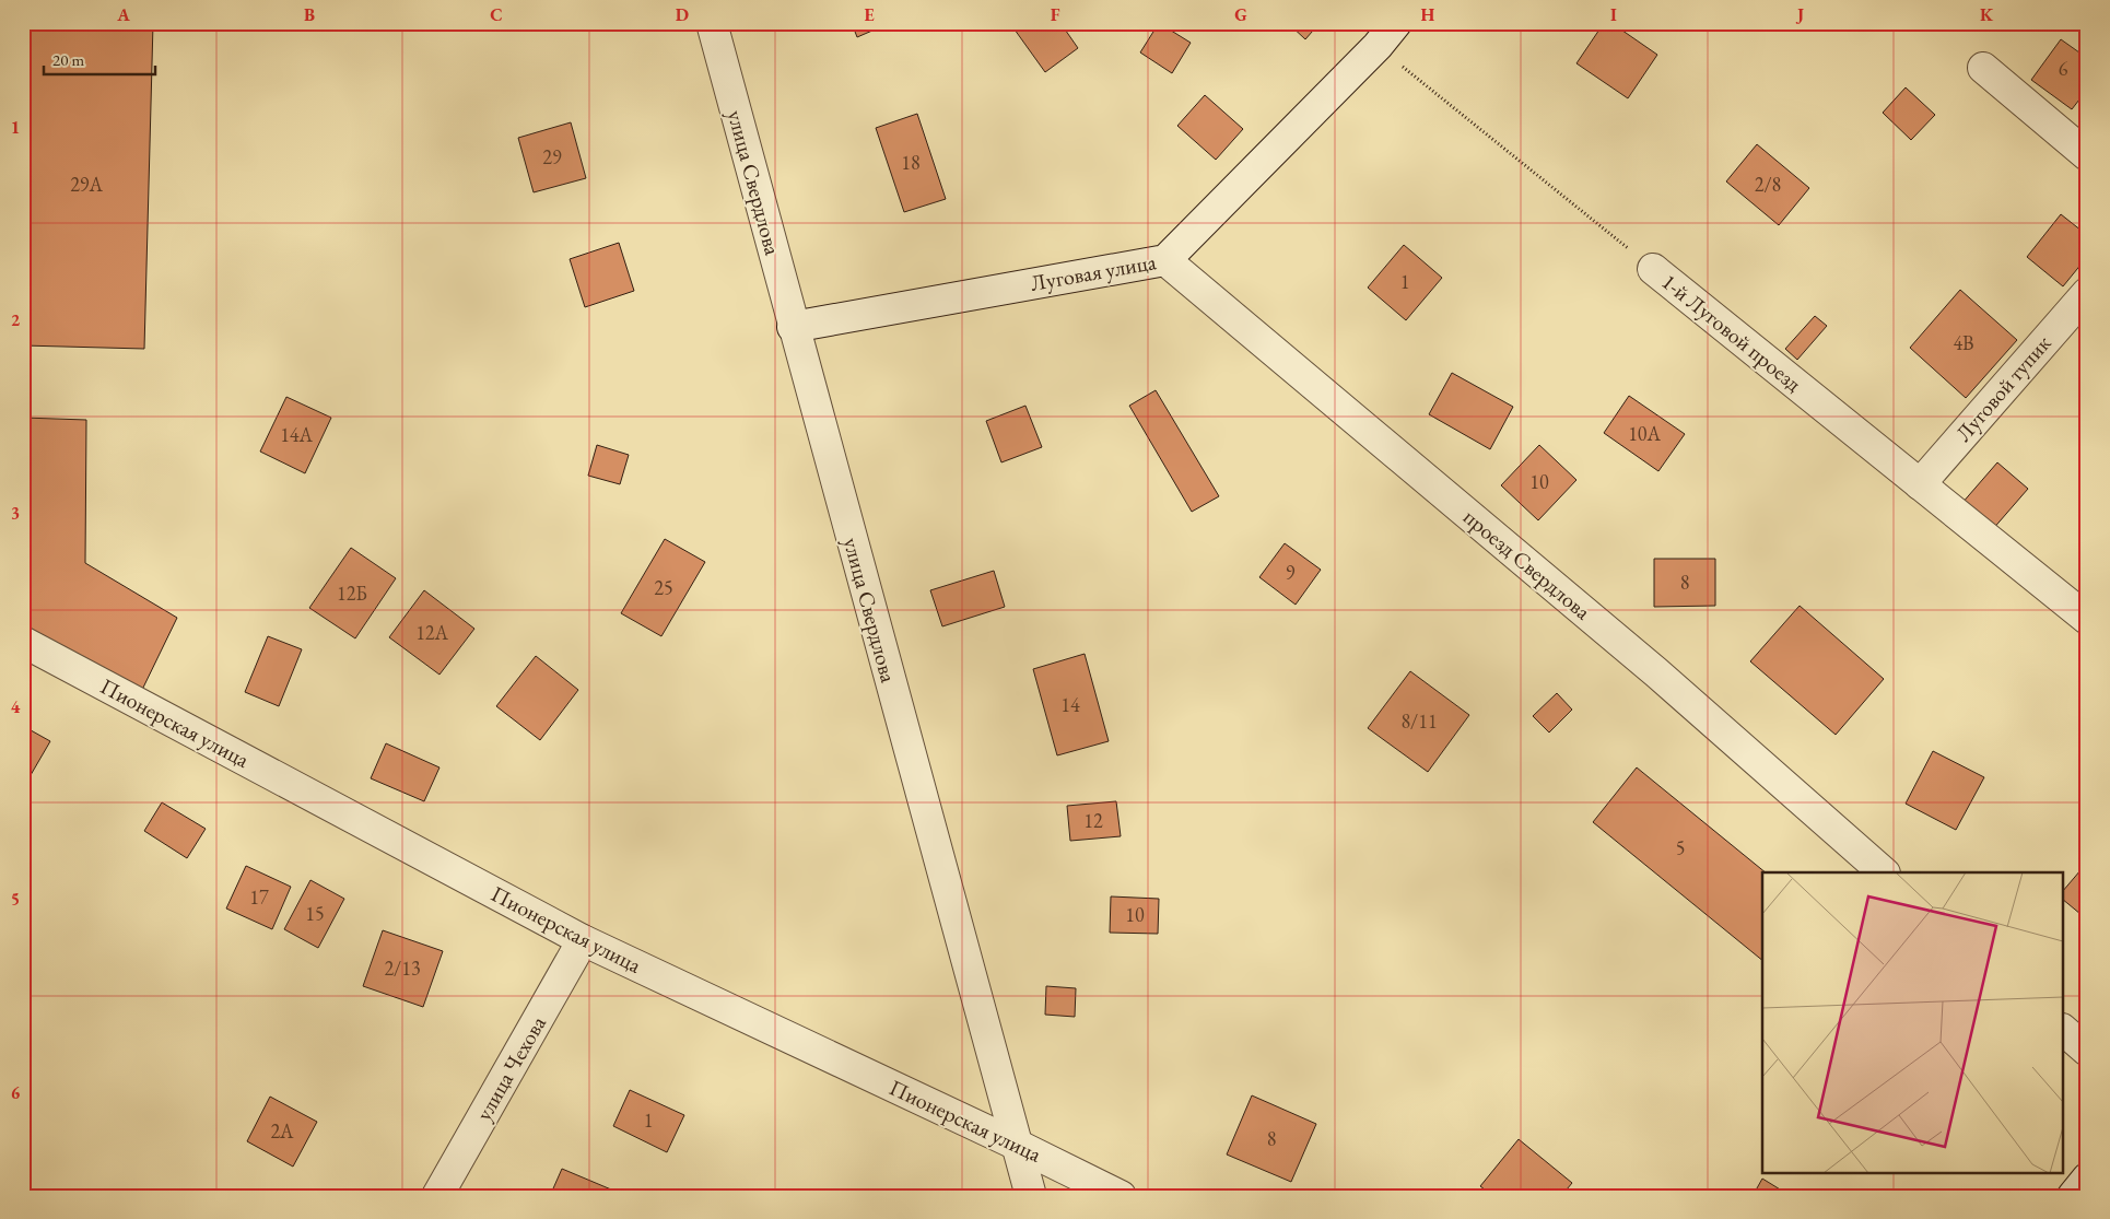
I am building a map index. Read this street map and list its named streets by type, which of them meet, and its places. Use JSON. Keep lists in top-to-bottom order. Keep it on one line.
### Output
{"streets":{"street":["улица Свердлова","Луговая улица","1-й Луговой проезд","Луговой тупик","проезд Свердлова","Пионерская улица","улица Чехова"]},"crossings":[["улица Свердлова","Луговая улица"],["улица Свердлова","Пионерская улица"],["Луговая улица","1-й Луговой проезд"],["Луговая улица","проезд Свердлова"],["1-й Луговой проезд","Луговой тупик"],["Пионерская улица","улица Чехова"]],"house_numbers":["6","29","18","29А","2/8","1","4В","10А","14А","10","9","8","25","12Б","12А","14","8/11","12","5","17","15","10","2/13","1","2А","8"],"scale_bar":"20 m","grid":{"columns":["A","B","C","D","E","F","G","H","I","J","K"],"rows":["1","2","3","4","5","6"]}}
